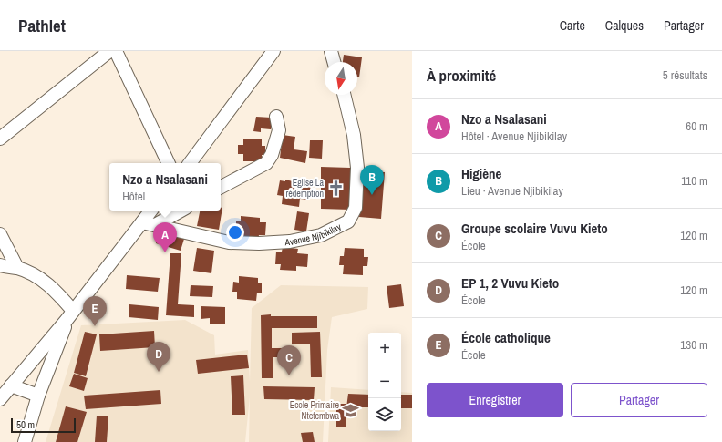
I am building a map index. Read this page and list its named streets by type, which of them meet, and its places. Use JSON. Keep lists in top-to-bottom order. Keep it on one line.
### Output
{"streets":{"street":["Avenue Njibikilay"]},"places":{"church":["Eglise La rédemption"],"school or university":["Ecole Primaire Ntetembwa"]},"scale_bar":"50 m","north":"bottom","page":{"header":"Pathlet","nav":["Carte","Calques","Partager"],"heading":["À proximité","5 résultats"],"list":[{"mark":"A","name":"Nzo a Nsalasani","note":"Hôtel · Avenue Njibikilay","value":"60 m"},{"mark":"B","name":"Higiène","note":"Lieu · Avenue Njibikilay","value":"110 m"},{"mark":"C","name":"Groupe scolaire Vuvu Kieto","note":"École","value":"120 m"},{"mark":"D","name":"EP 1, 2 Vuvu Kieto","note":"École","value":"120 m"},{"mark":"E","name":"École catholique","note":"École","value":"130 m"}],"popup":["Nzo a Nsalasani","Hôtel"],"pins":["B","A","E","D","C"],"map_buttons":["+","−"],"buttons":["Enregistrer","Partager"],"scale":"50 m"}}
